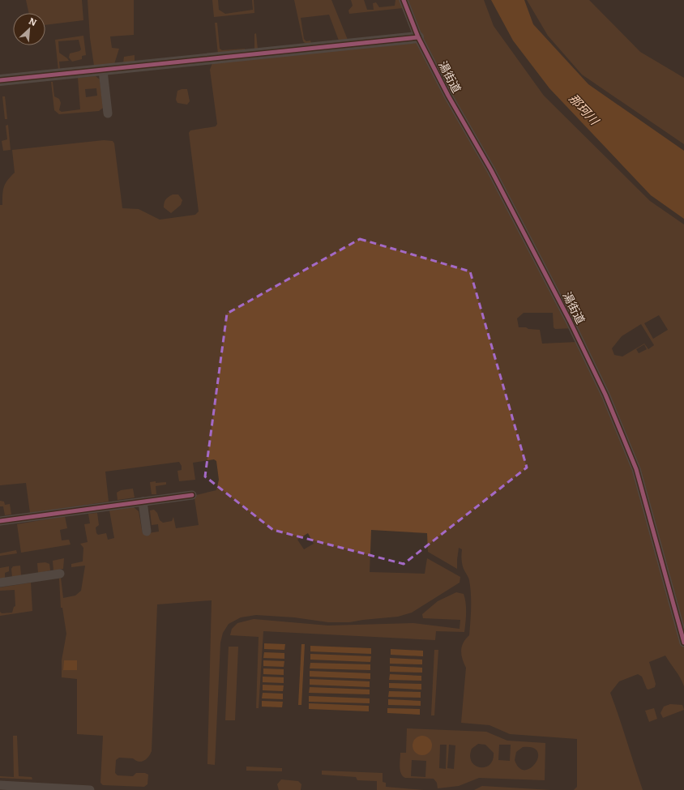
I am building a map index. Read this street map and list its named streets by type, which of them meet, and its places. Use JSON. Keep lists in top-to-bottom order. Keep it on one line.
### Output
{"streets":{"street":["湯街道"]},"water":["那珂川"],"north":"top right"}
